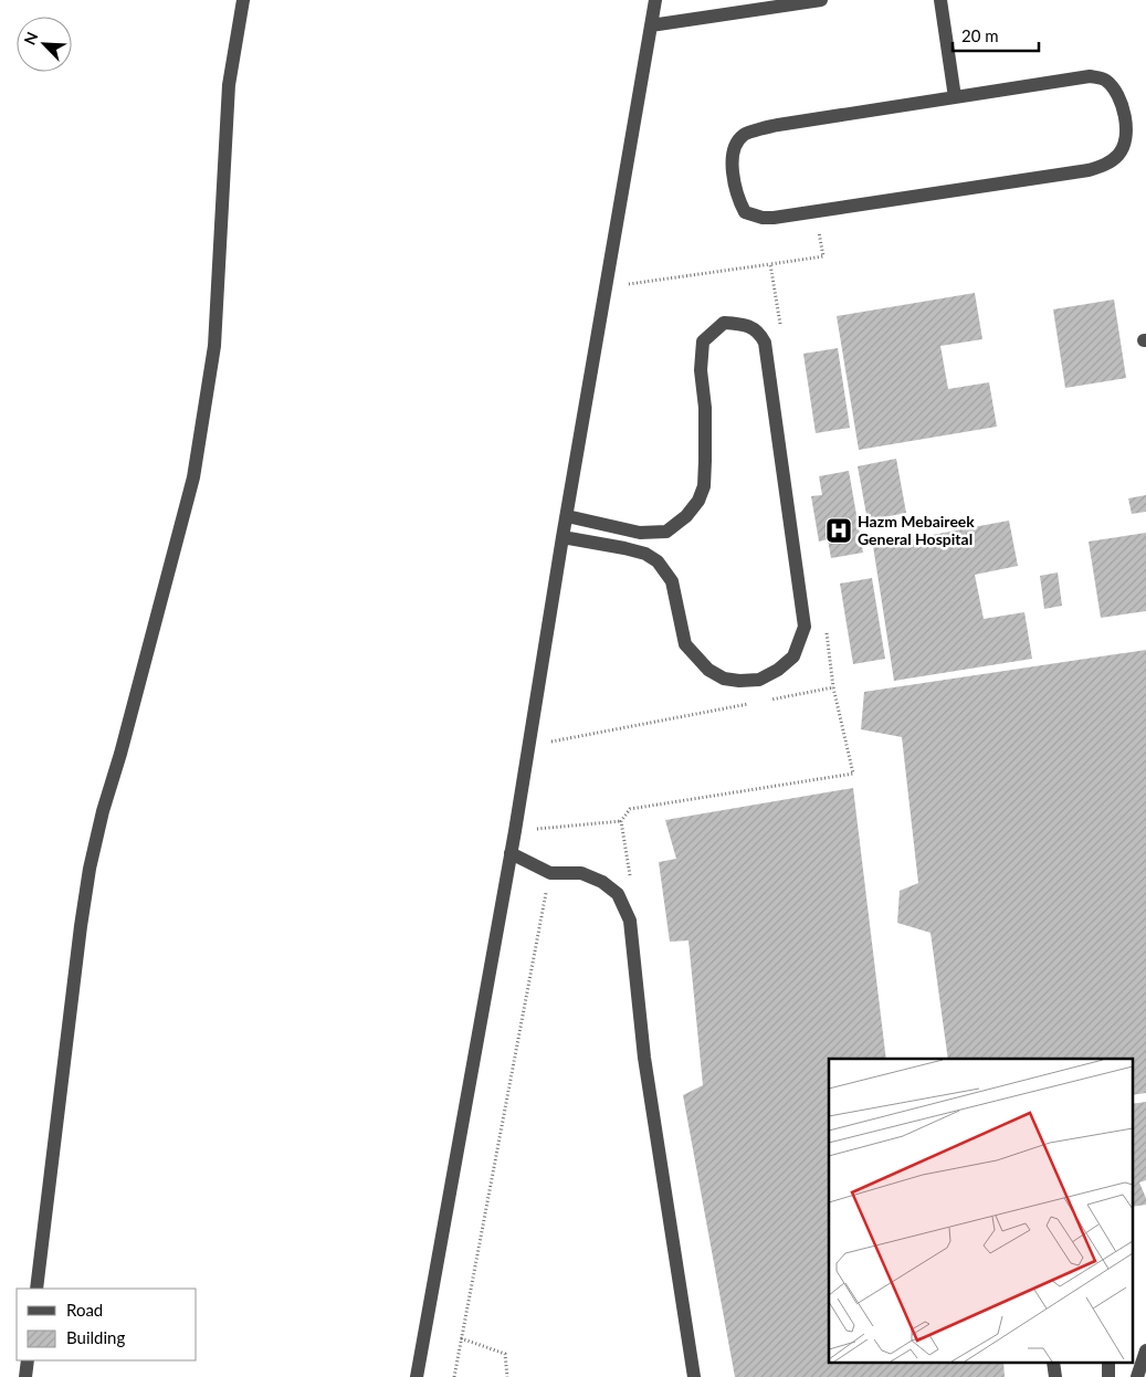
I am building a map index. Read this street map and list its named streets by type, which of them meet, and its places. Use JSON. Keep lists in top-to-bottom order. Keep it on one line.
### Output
{"places":{"hospital":["Hazm Mebaireek General Hospital"]},"legend":["Road","Building"],"scale_bar":"20 m","north":"top left"}
